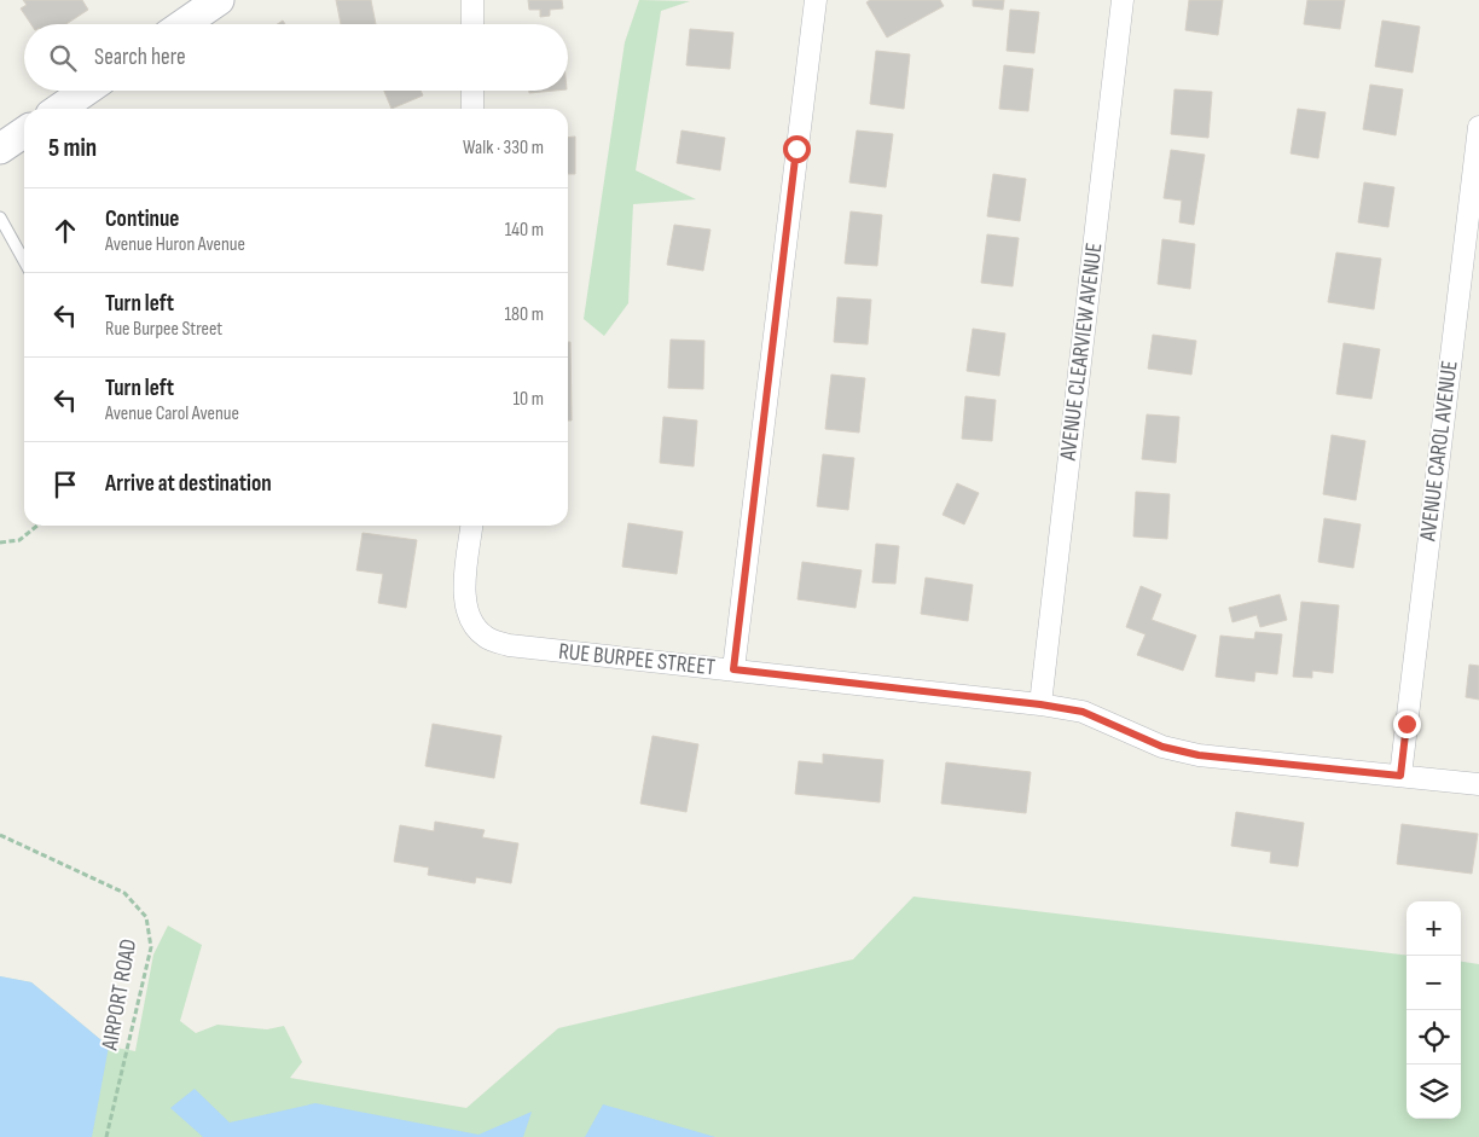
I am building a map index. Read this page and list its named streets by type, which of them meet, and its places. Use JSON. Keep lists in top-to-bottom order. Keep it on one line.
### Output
{"streets":{"street":["AVENUE CLEARVIEW AVENUE","AVENUE CAROL AVENUE","RUE BURPEE STREET"],"path":["AIRPORT ROAD"]},"crossings":[["AVENUE CLEARVIEW AVENUE","RUE BURPEE STREET"],["AVENUE CAROL AVENUE","RUE BURPEE STREET"]],"page":{"search":"Search here","heading":["5 min","Walk · 330 m"],"list":[["Continue","Avenue Huron Avenue","140 m"],["Turn left","Rue Burpee Street","180 m"],["Turn left","Avenue Carol Avenue","10 m"],"Arrive at destination"],"map_buttons":["+","−"]}}
